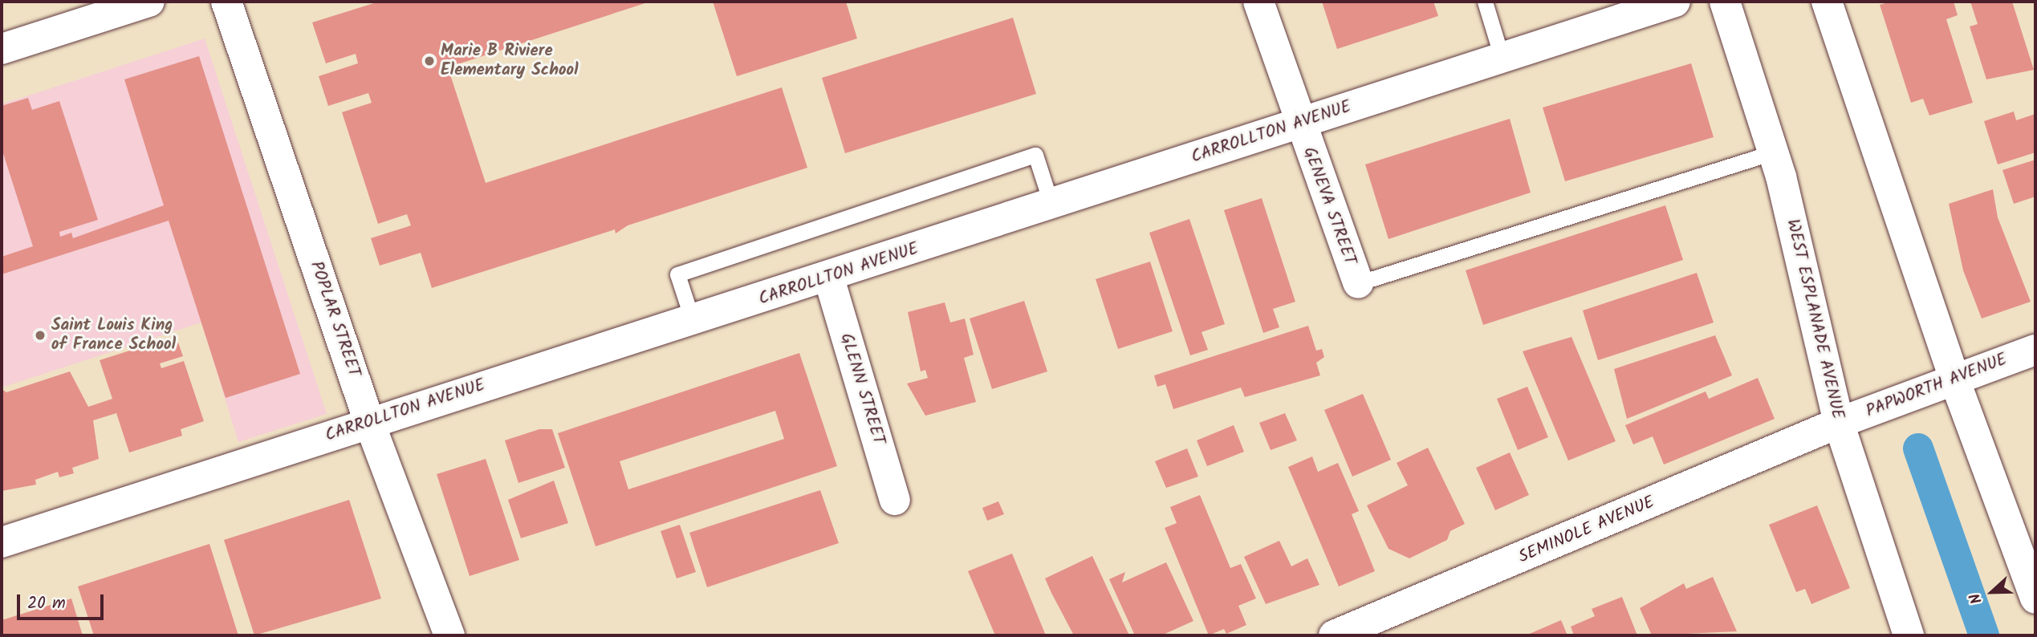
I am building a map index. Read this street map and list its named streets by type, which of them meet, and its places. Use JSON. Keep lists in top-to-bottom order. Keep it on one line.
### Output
{"streets":{"street":["CARROLLTON AVENUE","GENEVA STREET","POPLAR STREET","WEST ESPLANADE AVENUE","PAPWORTH AVENUE","GLENN STREET","SEMINOLE AVENUE"]},"crossings":[["CARROLLTON AVENUE","GENEVA STREET"],["CARROLLTON AVENUE","POPLAR STREET"],["CARROLLTON AVENUE","GLENN STREET"],["WEST ESPLANADE AVENUE","PAPWORTH AVENUE"],["WEST ESPLANADE AVENUE","SEMINOLE AVENUE"],["PAPWORTH AVENUE","SEMINOLE AVENUE"]],"places":["Marie B Riviere Elementary School","Saint Louis King of France School"],"scale_bar":"20 m","north":"left"}
